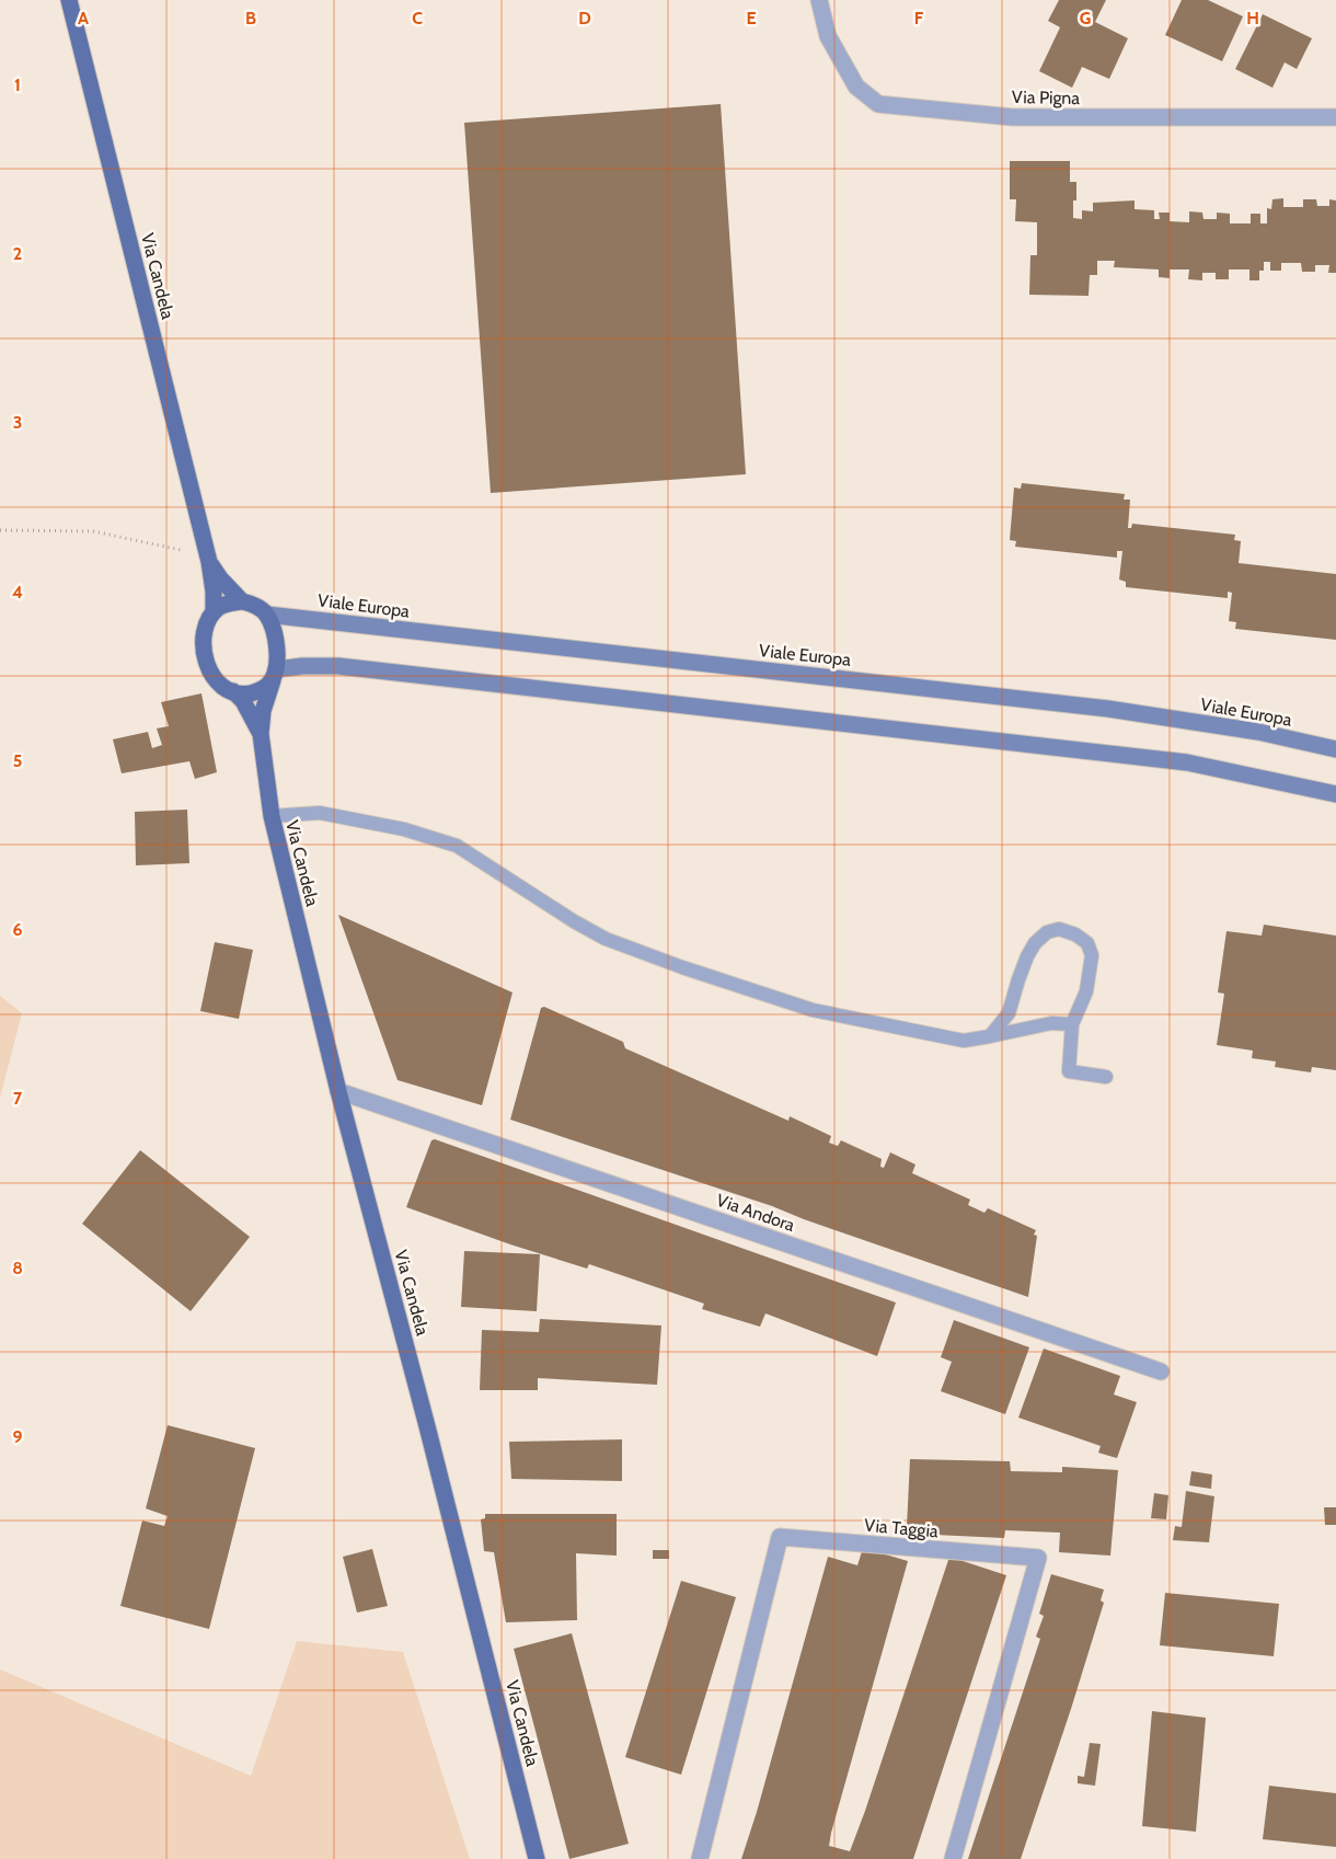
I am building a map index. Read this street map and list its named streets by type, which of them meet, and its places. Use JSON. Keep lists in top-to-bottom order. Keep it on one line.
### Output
{"streets":{"main road":["Via Candela"],"street":["Via Pigna","Viale Europa","Via Andora","Via Taggia"]},"crossings":[["Via Candela","Viale Europa"],["Via Candela","Via Andora"]],"grid":{"columns":["A","B","C","D","E","F","G","H"],"rows":["1","2","3","4","5","6","7","8","9"]}}
